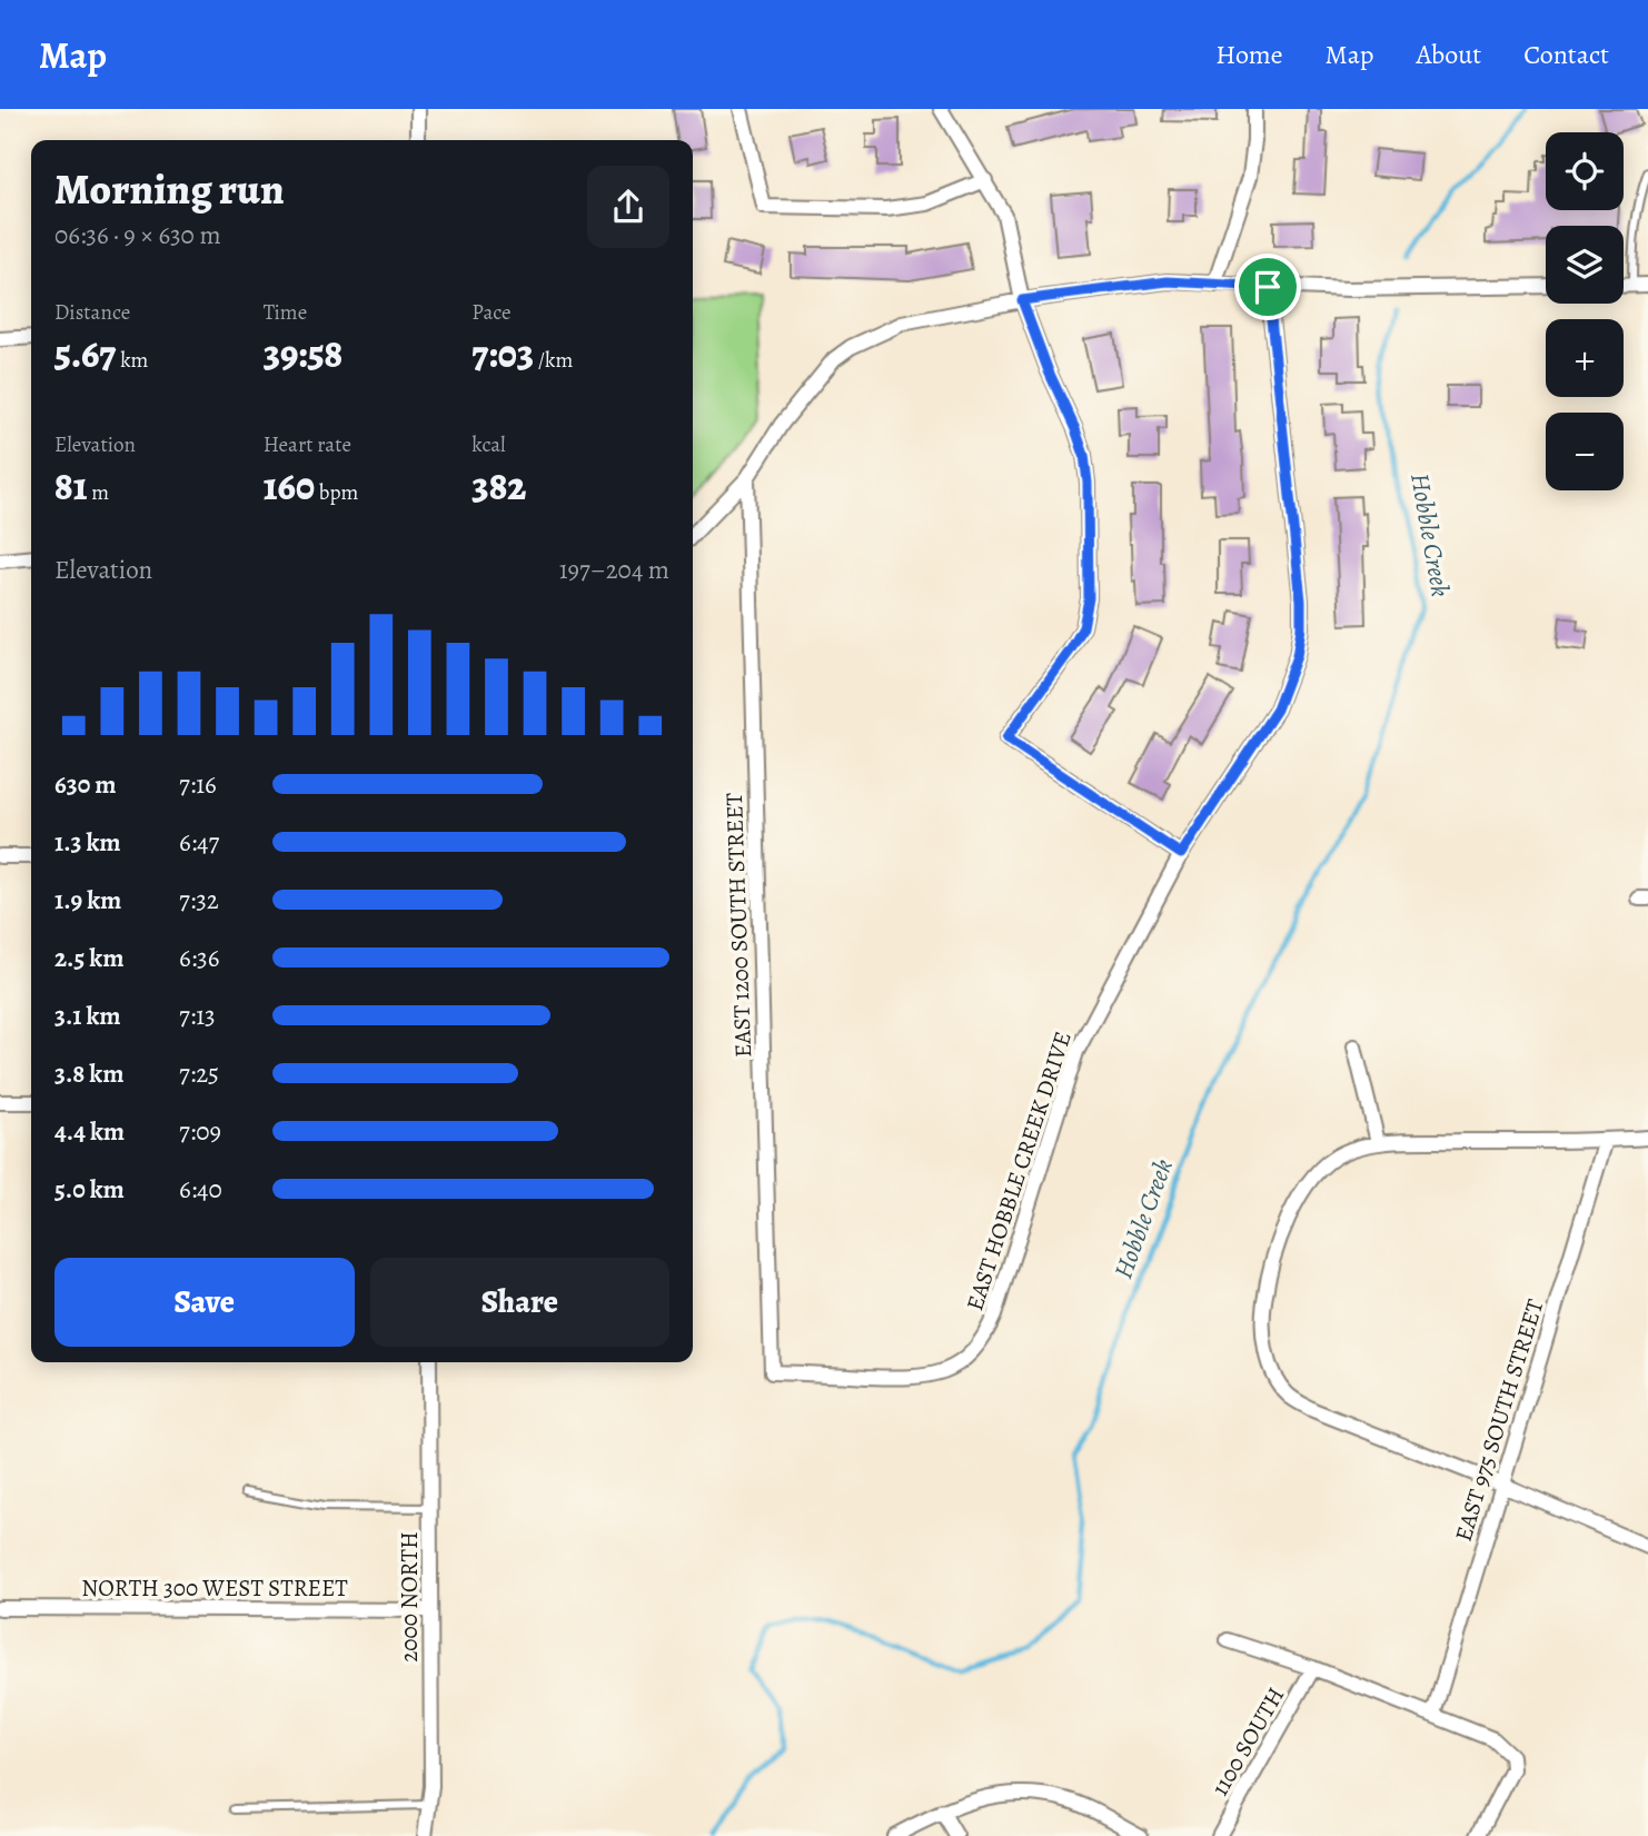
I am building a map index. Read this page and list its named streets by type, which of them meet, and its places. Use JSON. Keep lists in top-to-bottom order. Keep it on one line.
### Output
{"streets":{"street":["EAST 1200 SOUTH STREET","EAST HOBBLE CREEK DRIVE","EAST 975 SOUTH STREET","NORTH 300 WEST STREET","2000 NORTH","1100 SOUTH"]},"crossings":[["EAST 1200 SOUTH STREET","EAST HOBBLE CREEK DRIVE"],["NORTH 300 WEST STREET","2000 NORTH"]],"water":["Hobble Creek"],"page":{"header":"Map","nav":["Home","Map","About","Contact"],"map_buttons":["+","−"],"heading":["Morning run","06:36 · 9 × 630 m"],"stats":[["Distance","5.67 km"],["Time","39:58"],["Pace","7:03 /km"],["Elevation","81 m"],["Heart rate","160 bpm"],["kcal","382"]],"chart":["Elevation","197–204 m"],"list":[{"name":"630 m","note":"7:16"},{"name":"1.3 km","note":"6:47"},{"name":"1.9 km","note":"7:32"},{"name":"2.5 km","note":"6:36"},{"name":"3.1 km","note":"7:13"},{"name":"3.8 km","note":"7:25"},{"name":"4.4 km","note":"7:09"},{"name":"5.0 km","note":"6:40"}],"buttons":["Save","Share"]}}
